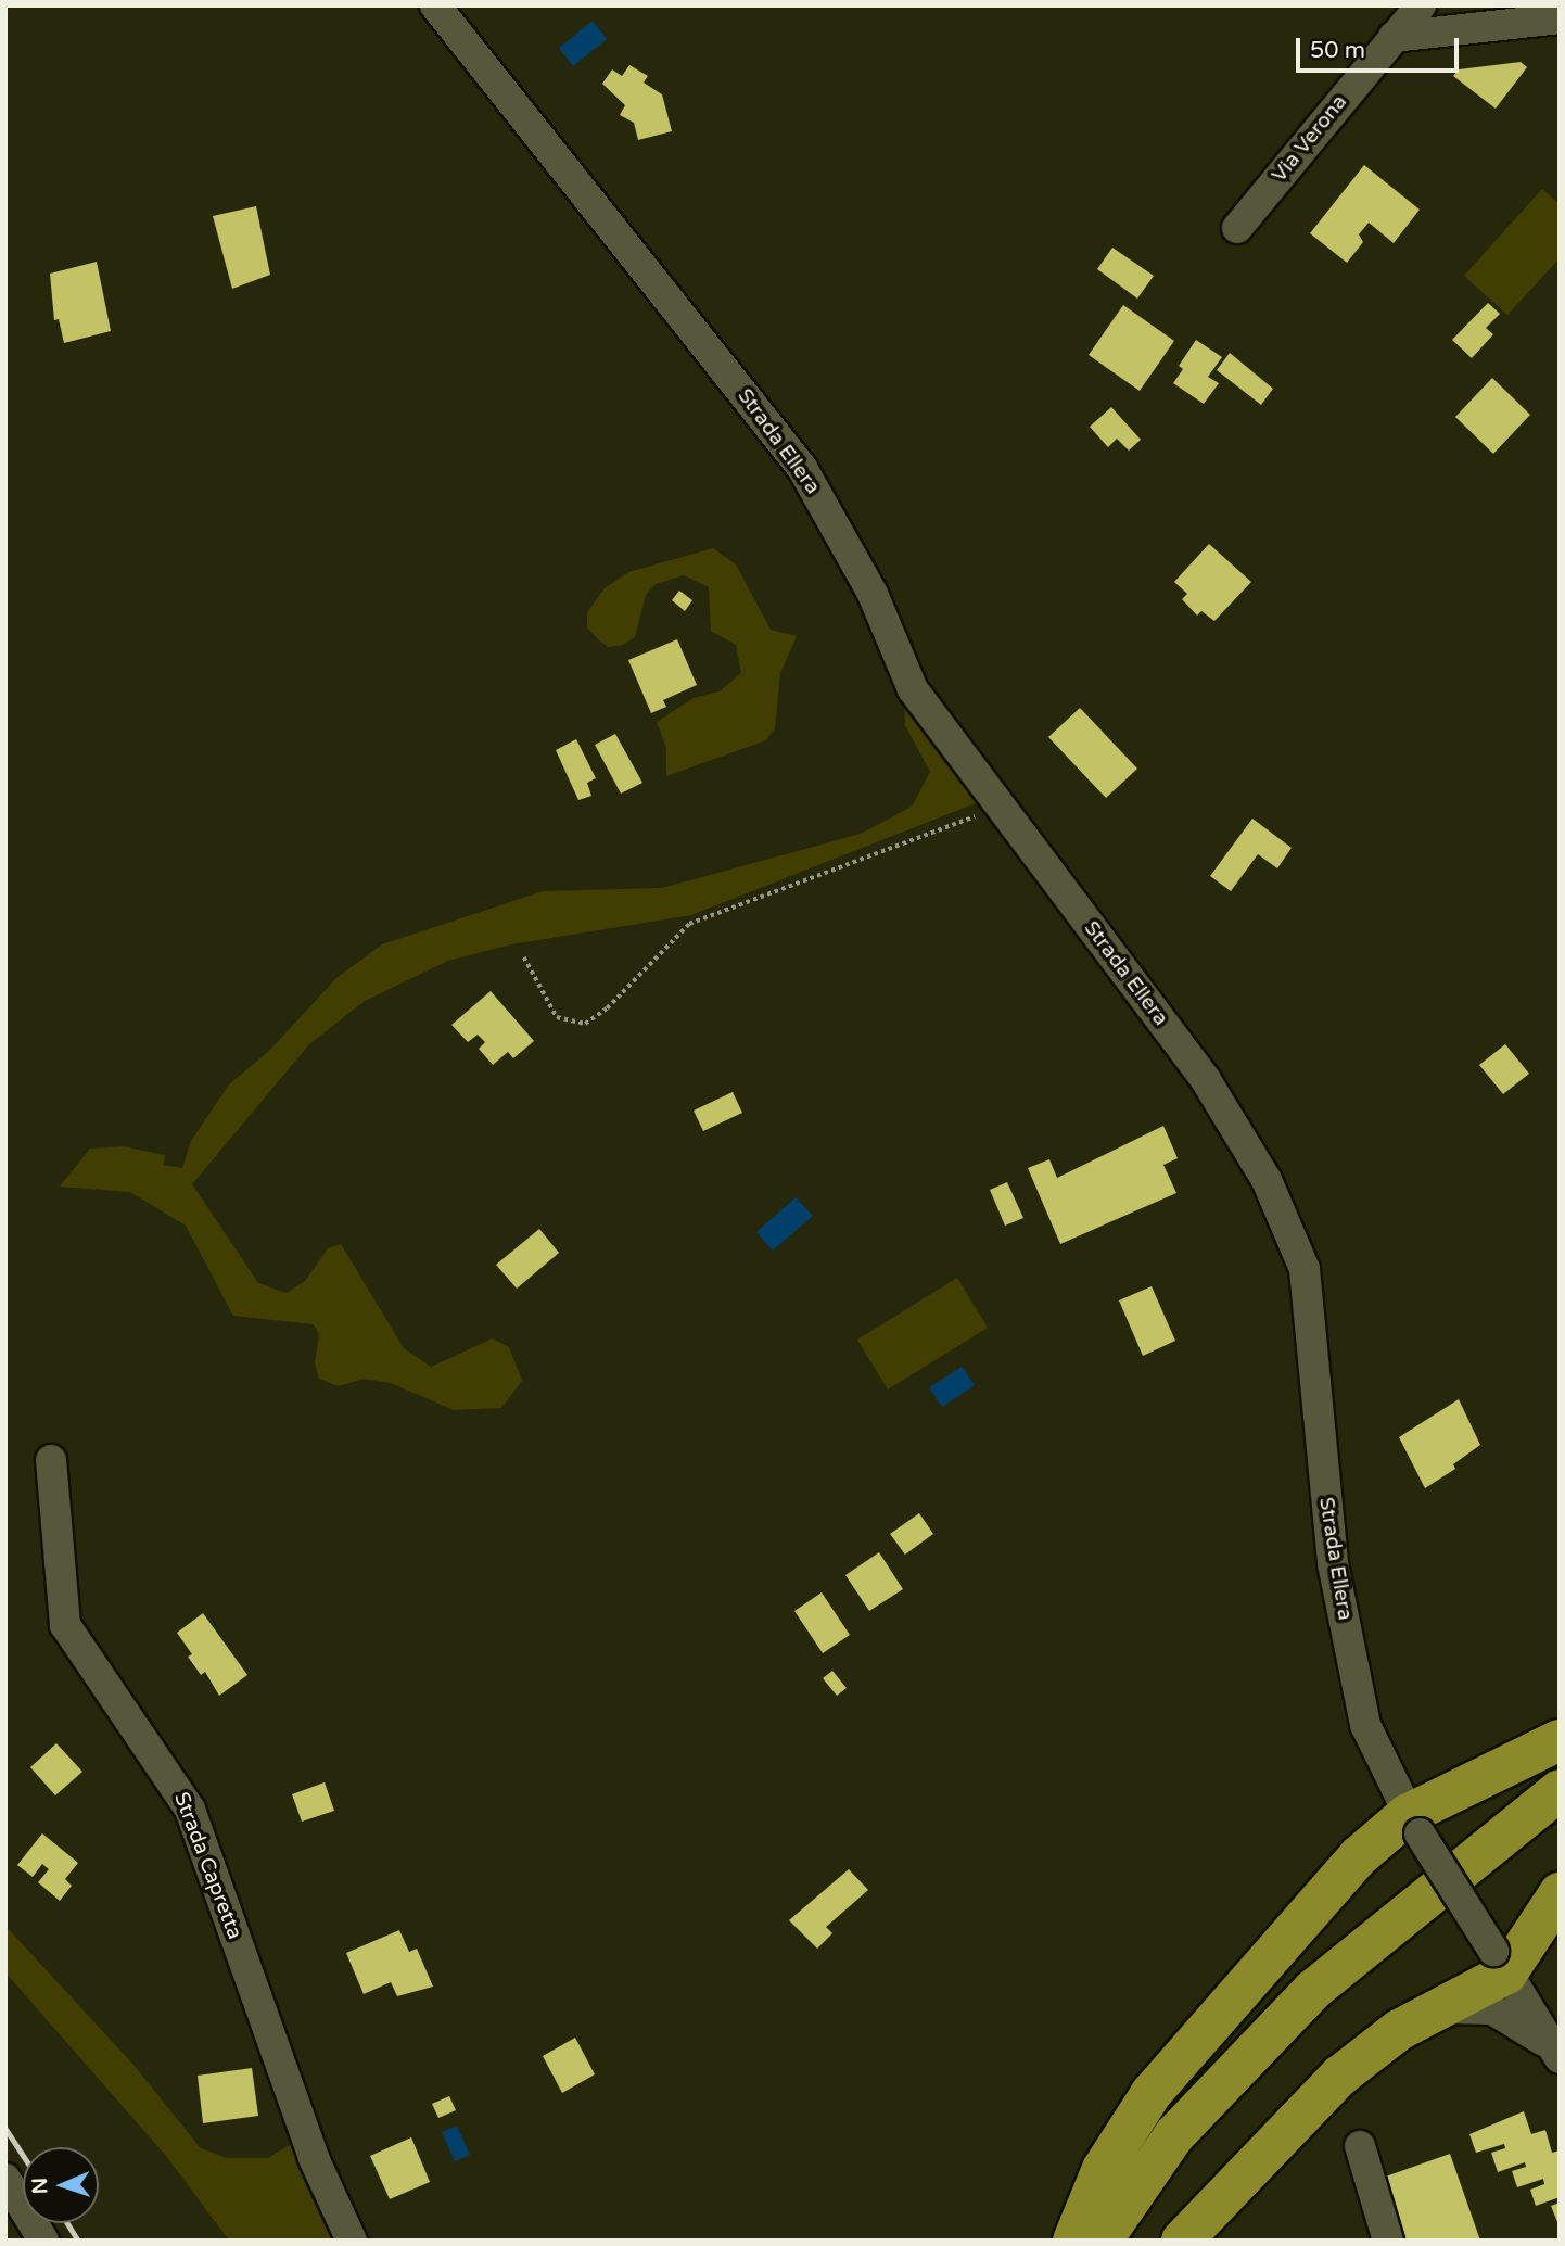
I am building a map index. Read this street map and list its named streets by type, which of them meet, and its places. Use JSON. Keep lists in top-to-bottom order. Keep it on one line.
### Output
{"streets":{"street":["Via Verona","Strada Ellera","Strada Capretta"]},"scale_bar":"50 m","north":"left"}
